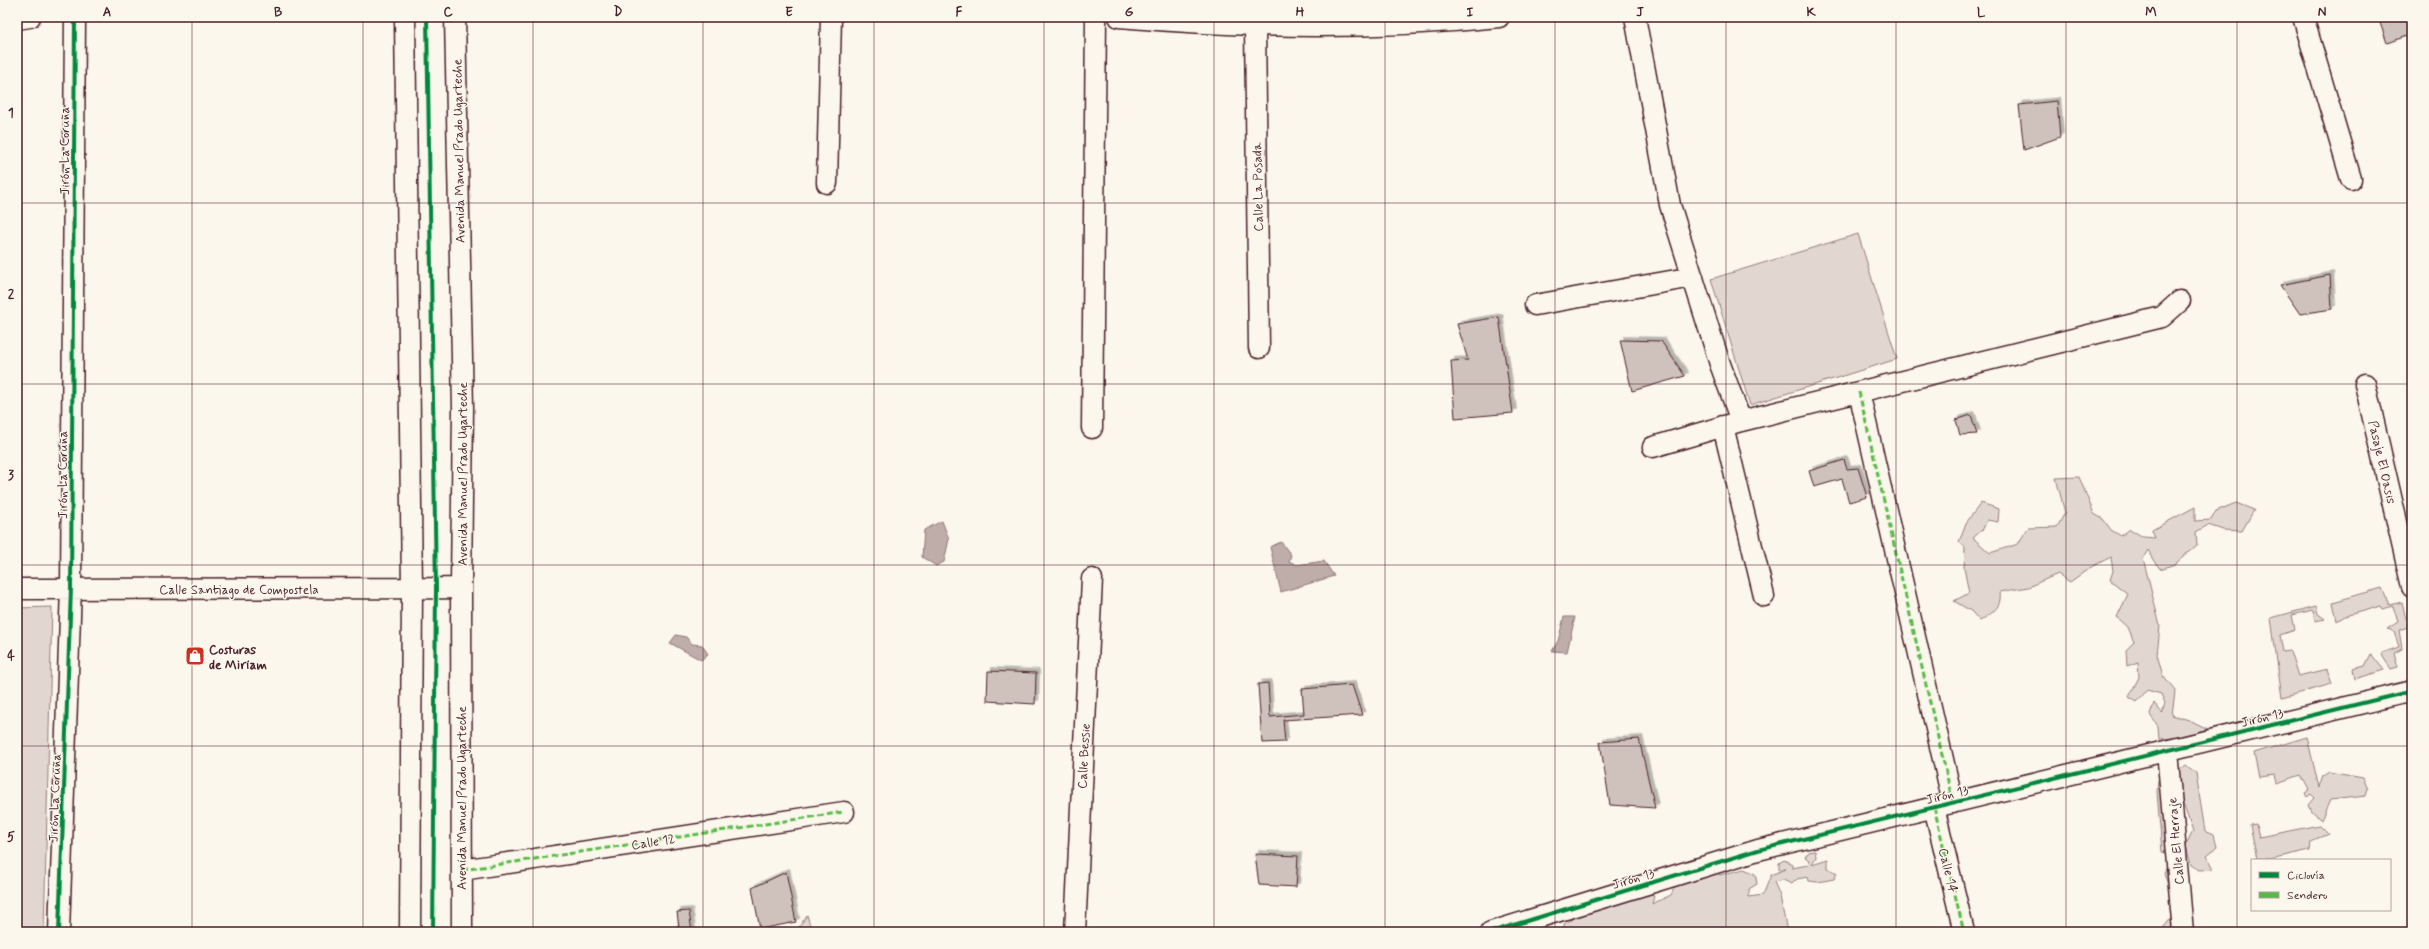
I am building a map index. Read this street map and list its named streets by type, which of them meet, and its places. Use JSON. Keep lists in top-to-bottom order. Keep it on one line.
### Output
{"streets":{"street":["Jirón La Coruña","Avenida Manuel Prado Ugarteche","Calle La Posada","Pasaje El Oasis","Calle Santiago de Compostela","Jirón 13","Calle Bessie","Calle 12","Calle El Herraje","Calle 14"]},"crossings":[["Jirón La Coruña","Calle Santiago de Compostela"],["Avenida Manuel Prado Ugarteche","Calle Santiago de Compostela"],["Avenida Manuel Prado Ugarteche","Calle 12"],["Jirón 13","Calle El Herraje"],["Jirón 13","Calle 14"]],"places":{"shop":["Costuras de Miriam"]},"legend":["Ciclovía","Sendero"],"grid":{"columns":["A","B","C","D","E","F","G","H","I","J","K","L","M","N"],"rows":["1","2","3","4","5"]}}
